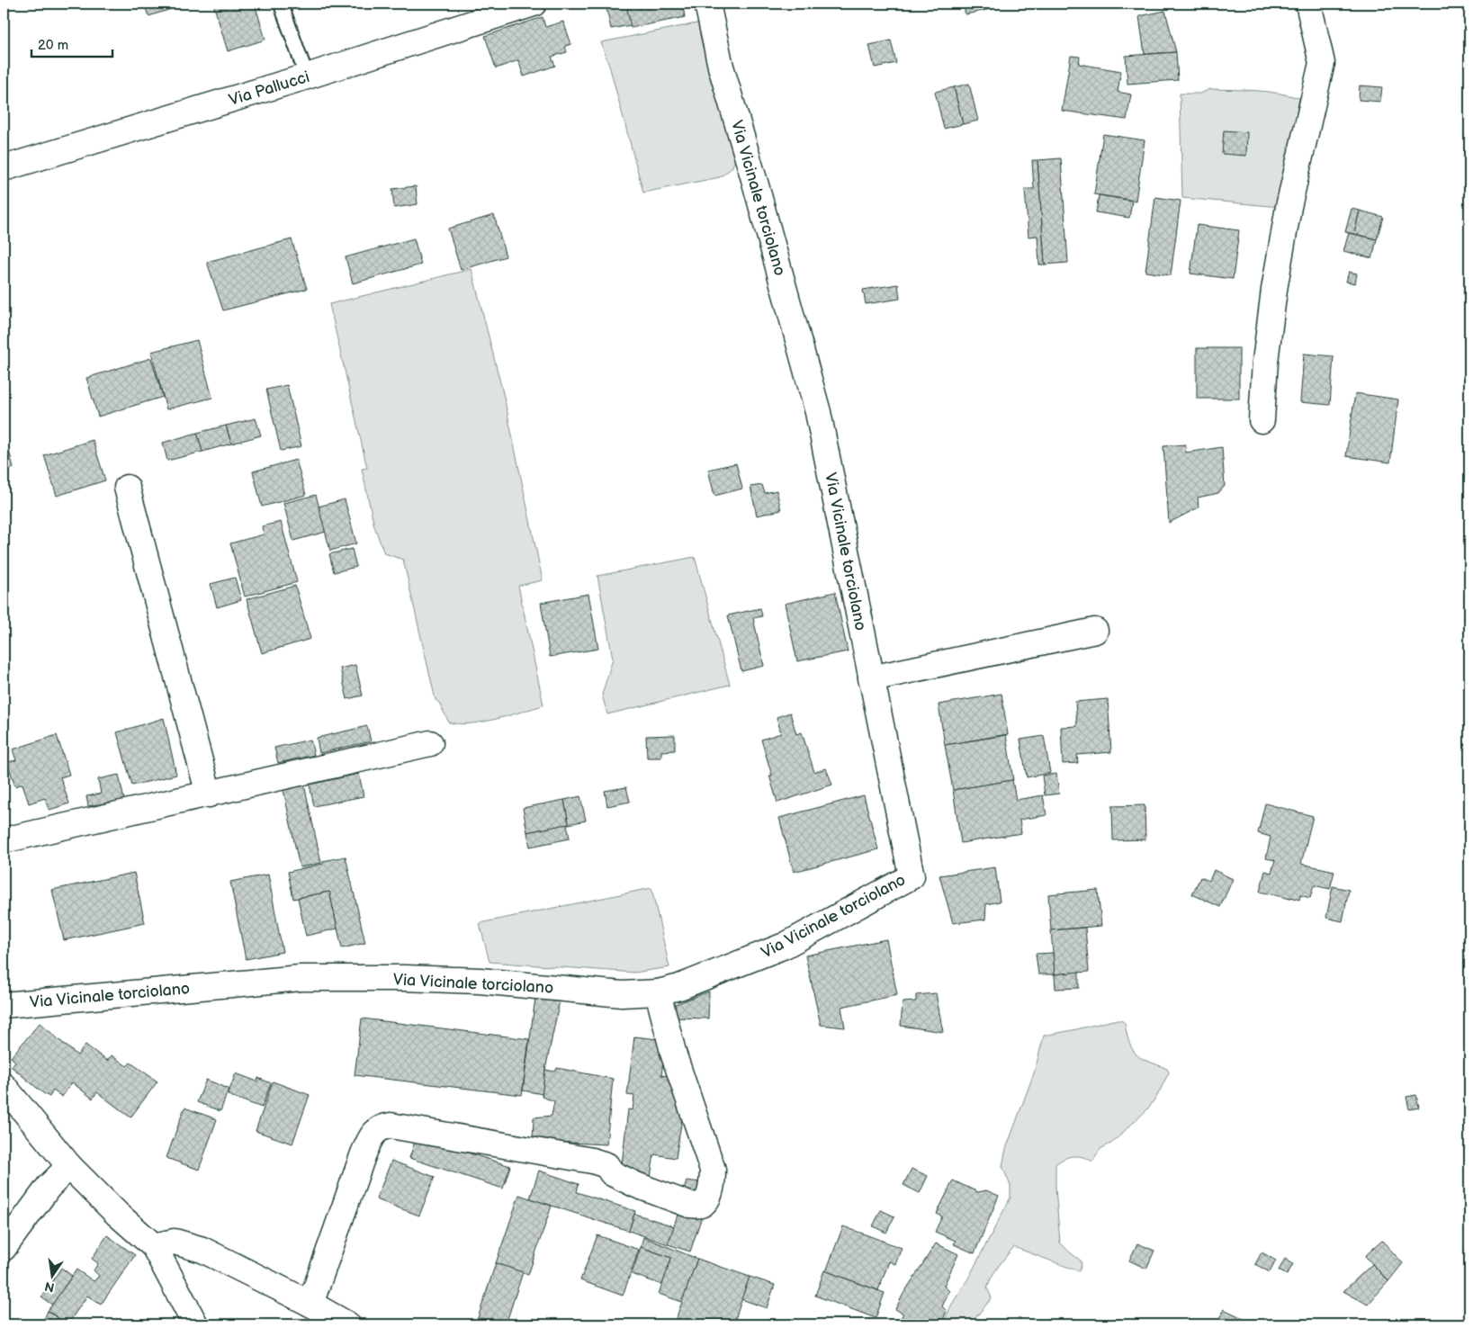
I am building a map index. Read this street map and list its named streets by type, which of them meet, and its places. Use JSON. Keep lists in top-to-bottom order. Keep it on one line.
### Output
{"streets":{"street":["Via Pallucci","Via Vicinale torciolano"]},"scale_bar":"20 m","north":"bottom"}
